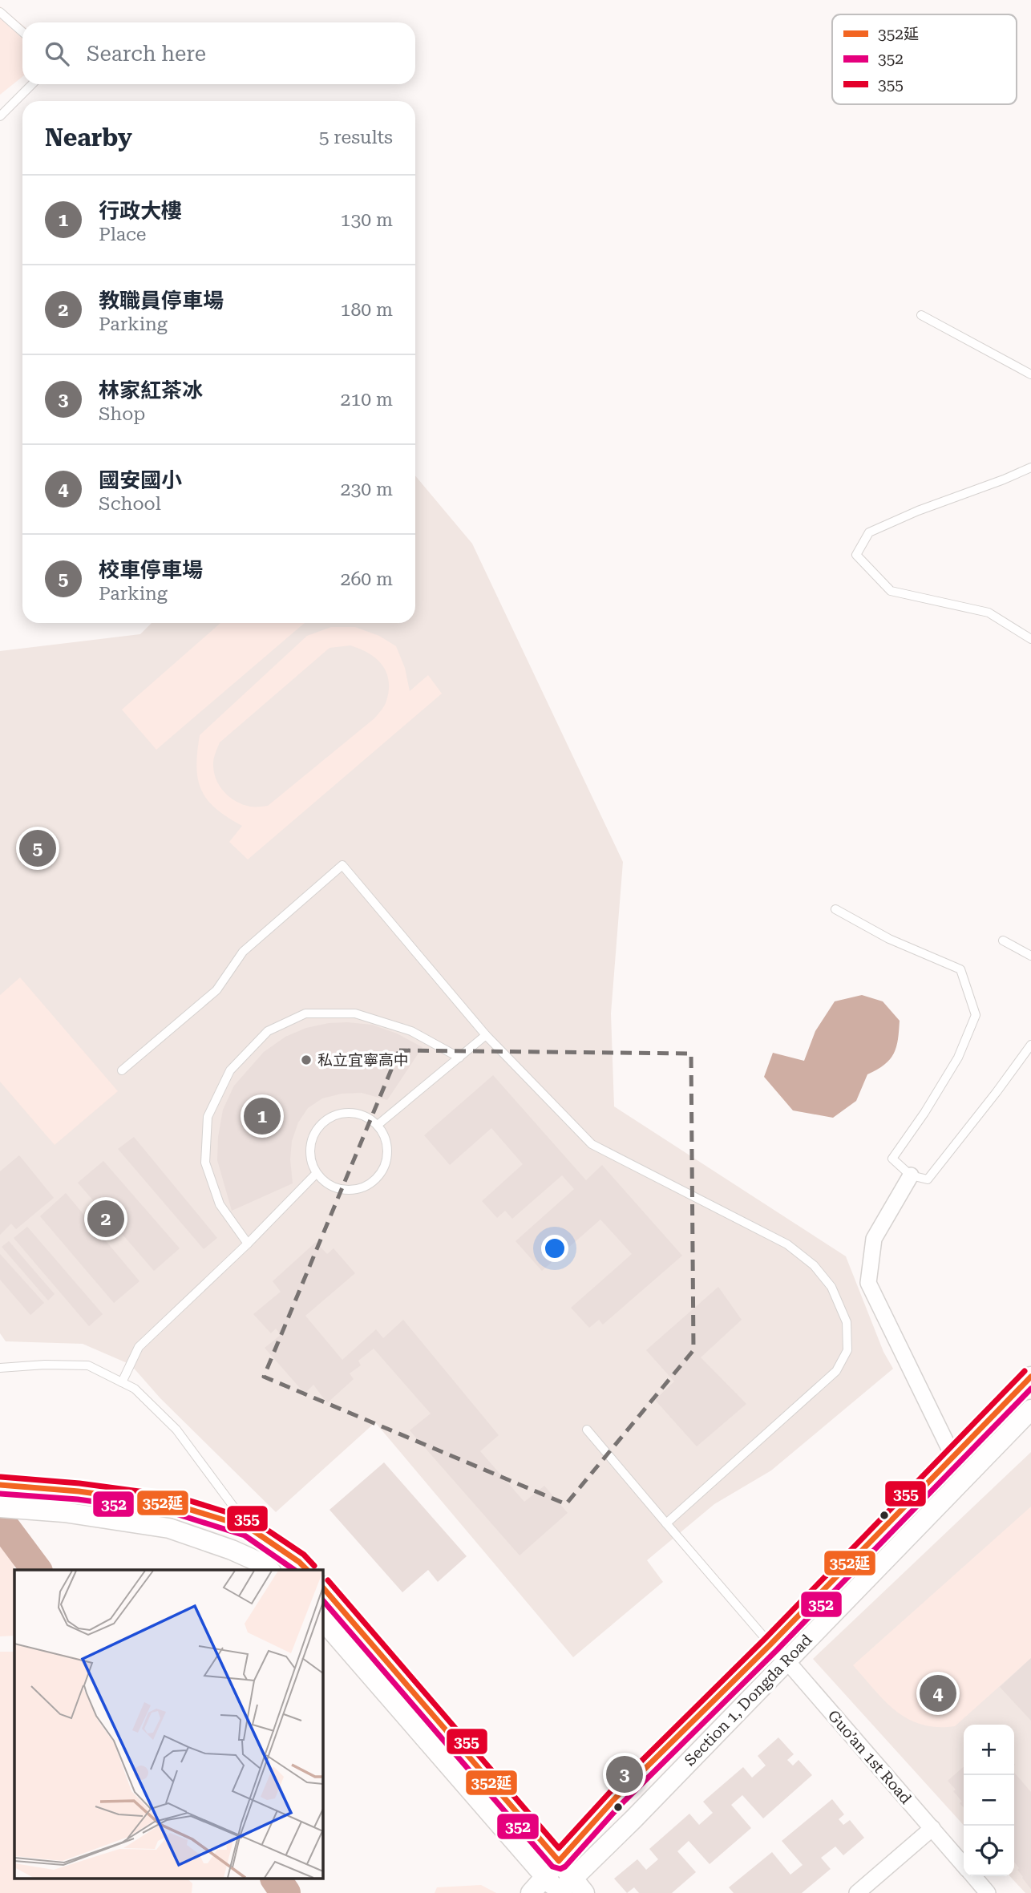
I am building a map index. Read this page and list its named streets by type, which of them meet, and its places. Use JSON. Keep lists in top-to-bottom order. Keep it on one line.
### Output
{"streets":{"street":["Section 1, Dongda Road","Guo’an 1st Road"]},"crossings":[["Section 1, Dongda Road","Guo’an 1st Road"]],"places":["私立宜寧高中"],"lines":["transit line 355","transit line 352延","transit line 352"],"legend":["352延","352","355"],"page":{"search":"Search here","heading":["Nearby","5 results"],"list":[{"mark":"1","name":"行政大樓","note":"Place","value":"130 m"},{"mark":"2","name":"教職員停車場","note":"Parking","value":"180 m"},{"mark":"3","name":"林家紅茶冰","note":"Shop","value":"210 m"},{"mark":"4","name":"國安國小","note":"School","value":"230 m"},{"mark":"5","name":"校車停車場","note":"Parking","value":"260 m"}],"pins":["5","1","2","4","3"],"map_buttons":["+","−"]}}
